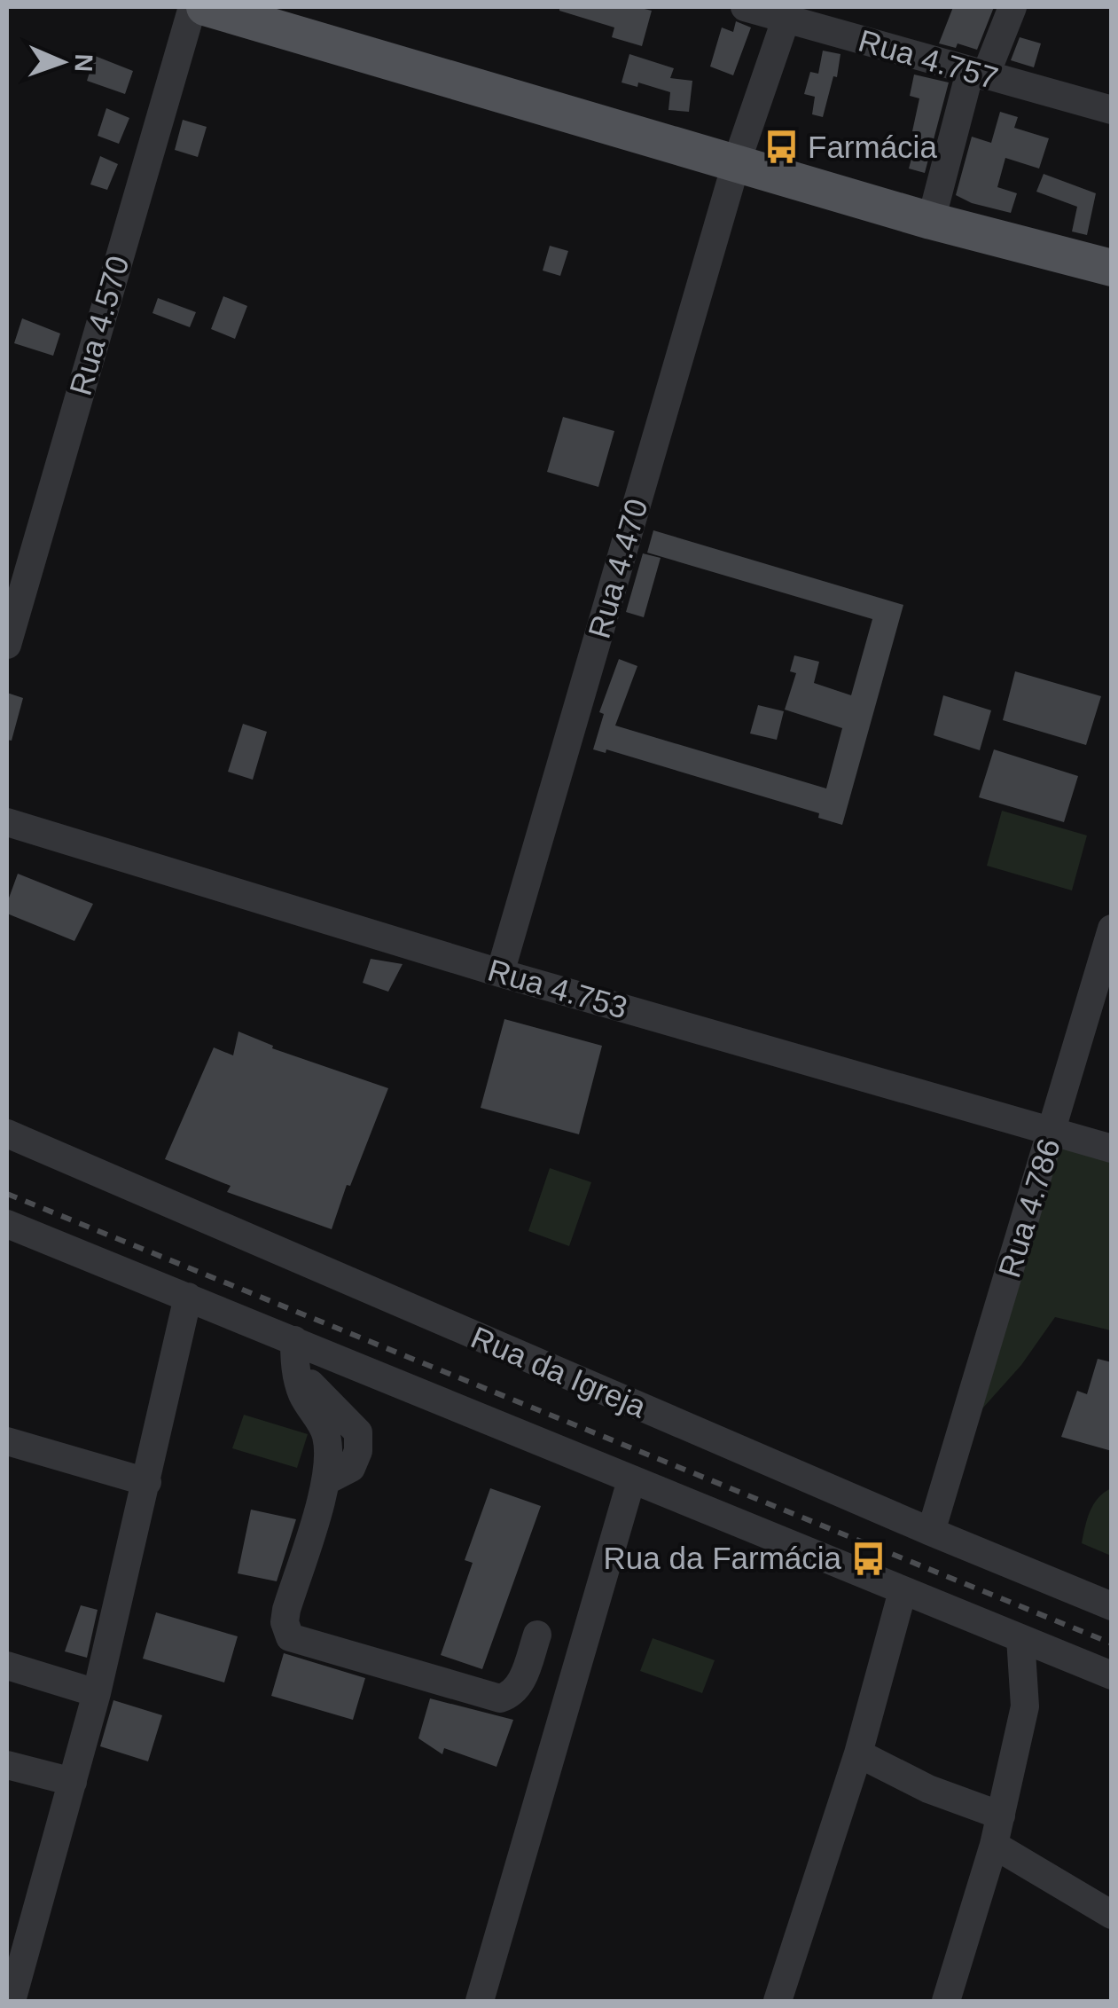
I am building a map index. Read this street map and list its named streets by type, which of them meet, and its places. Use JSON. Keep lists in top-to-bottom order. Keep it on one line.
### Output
{"streets":{"street":["Rua 4.757","Rua 4.570","Rua 4.470","Rua 4.753","Rua 4.786","Rua da Igreja"]},"crossings":[["Rua 4.757","Rua 4.470"],["Rua 4.470","Rua 4.753"],["Rua 4.753","Rua 4.786"],["Rua 4.786","Rua da Igreja"]],"places":{"bus stop":["Farmácia","Rua da Farmácia"]},"north":"right"}
